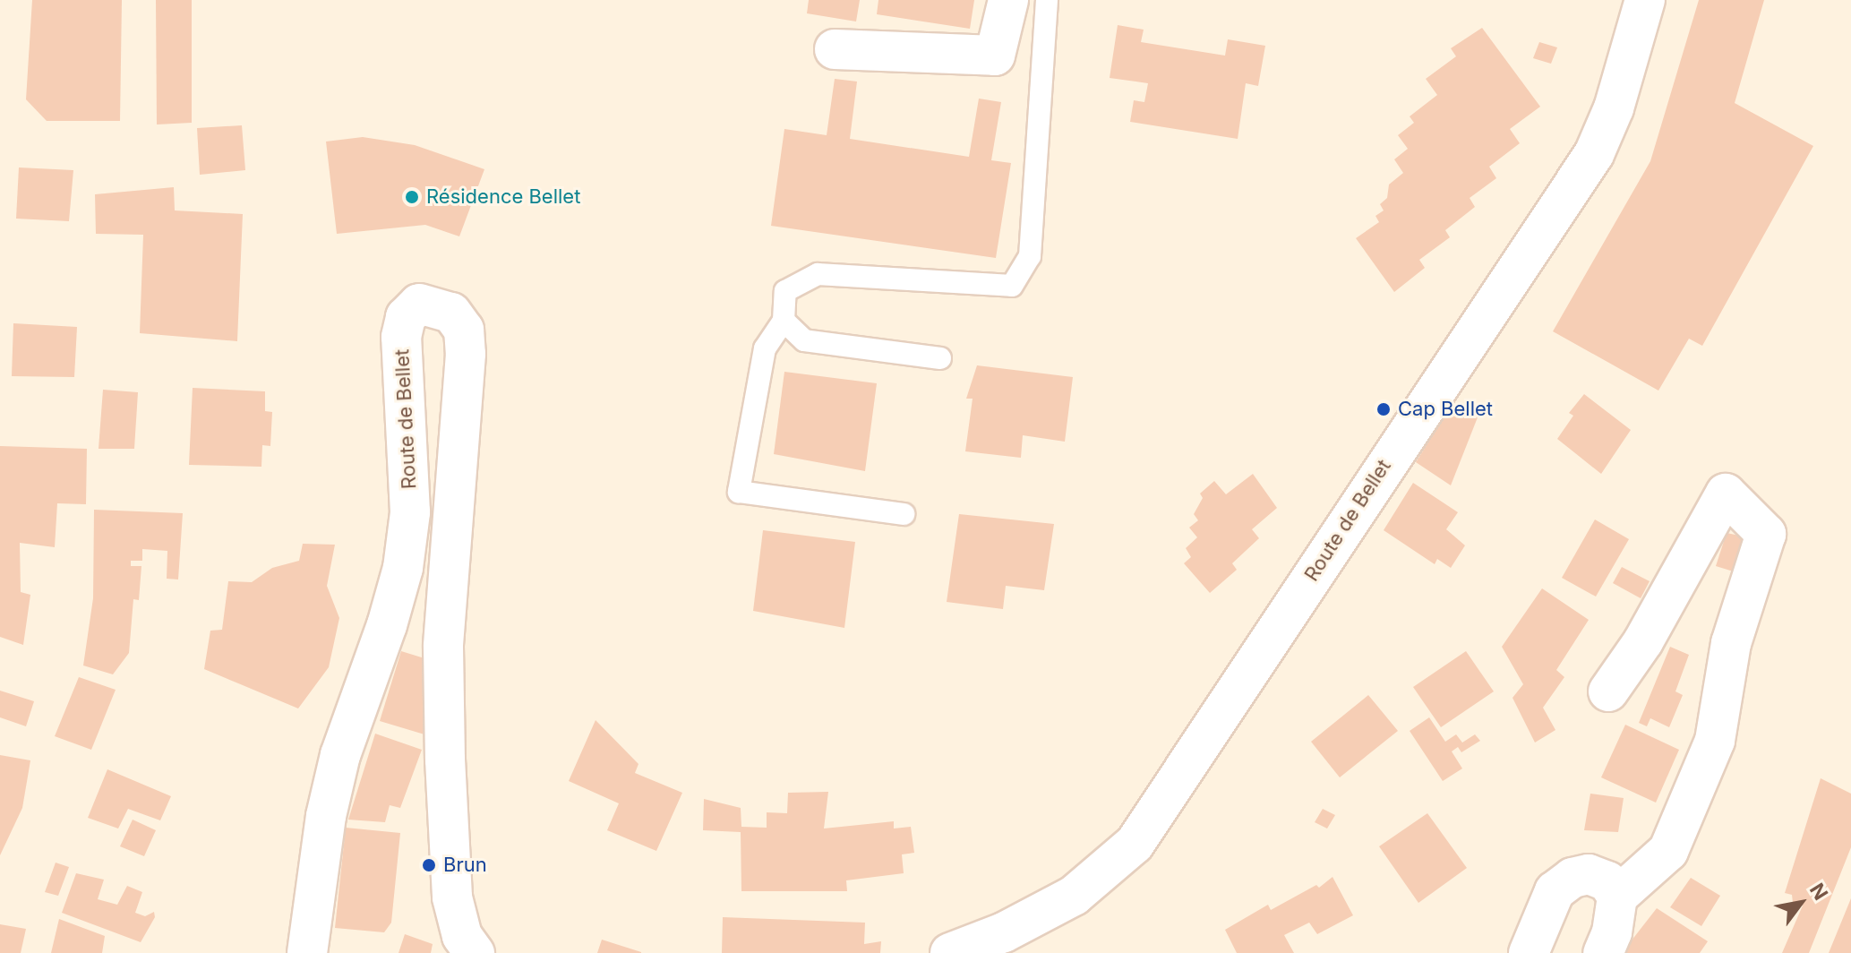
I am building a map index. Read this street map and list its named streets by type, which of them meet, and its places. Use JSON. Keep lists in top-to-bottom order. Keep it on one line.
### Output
{"streets":{"street":["Route de Bellet"]},"places":["Résidence Bellet","Cap Bellet","Brun"],"north":"top right"}
